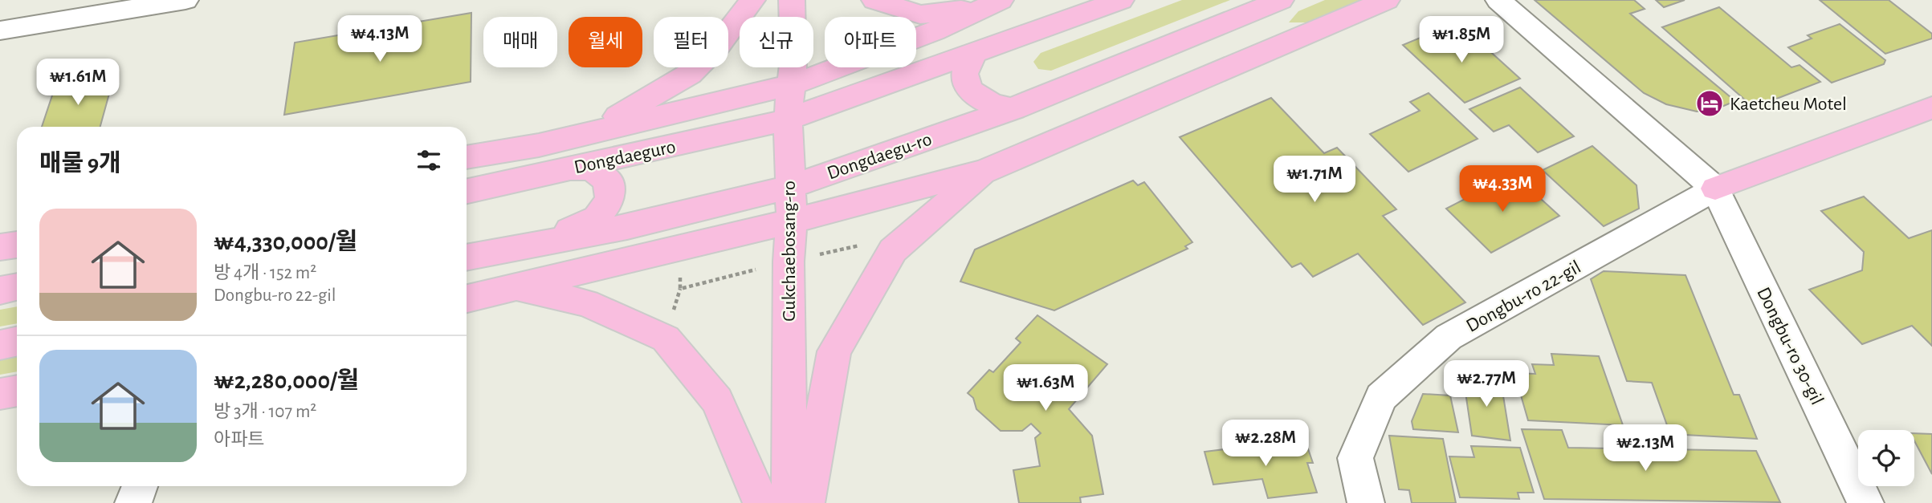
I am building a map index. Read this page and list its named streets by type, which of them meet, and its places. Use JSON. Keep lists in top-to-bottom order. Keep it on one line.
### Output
{"streets":{"main road":["Dongdaegu-ro","Dongdaeguro","Gukchaebosang-ro","Dongbu-ro 22-gil"],"street":["Dongbu-ro 30-gil"]},"crossings":[["Dongdaegu-ro","Gukchaebosang-ro"],["Dongdaeguro","Gukchaebosang-ro"],["Dongbu-ro 22-gil","Dongbu-ro 30-gil"]],"places":{"hotel":["Kaetcheu Motel"]},"page":{"price":["₩4.13M","₩1.85M","₩1.61M","₩1.71M","₩4.33M","₩2.77M","₩1.63M","₩2.28M","₩2.13M"],"chip":["매매","월세","필터","신규","아파트"],"heading":"매물 9개","list":[{"name":"₩4,330,000/월","note":"방 4개 · 152 m² · Dongbu-ro 22-gil"},{"name":"₩2,280,000/월","note":"방 3개 · 107 m² · 아파트"}]}}
